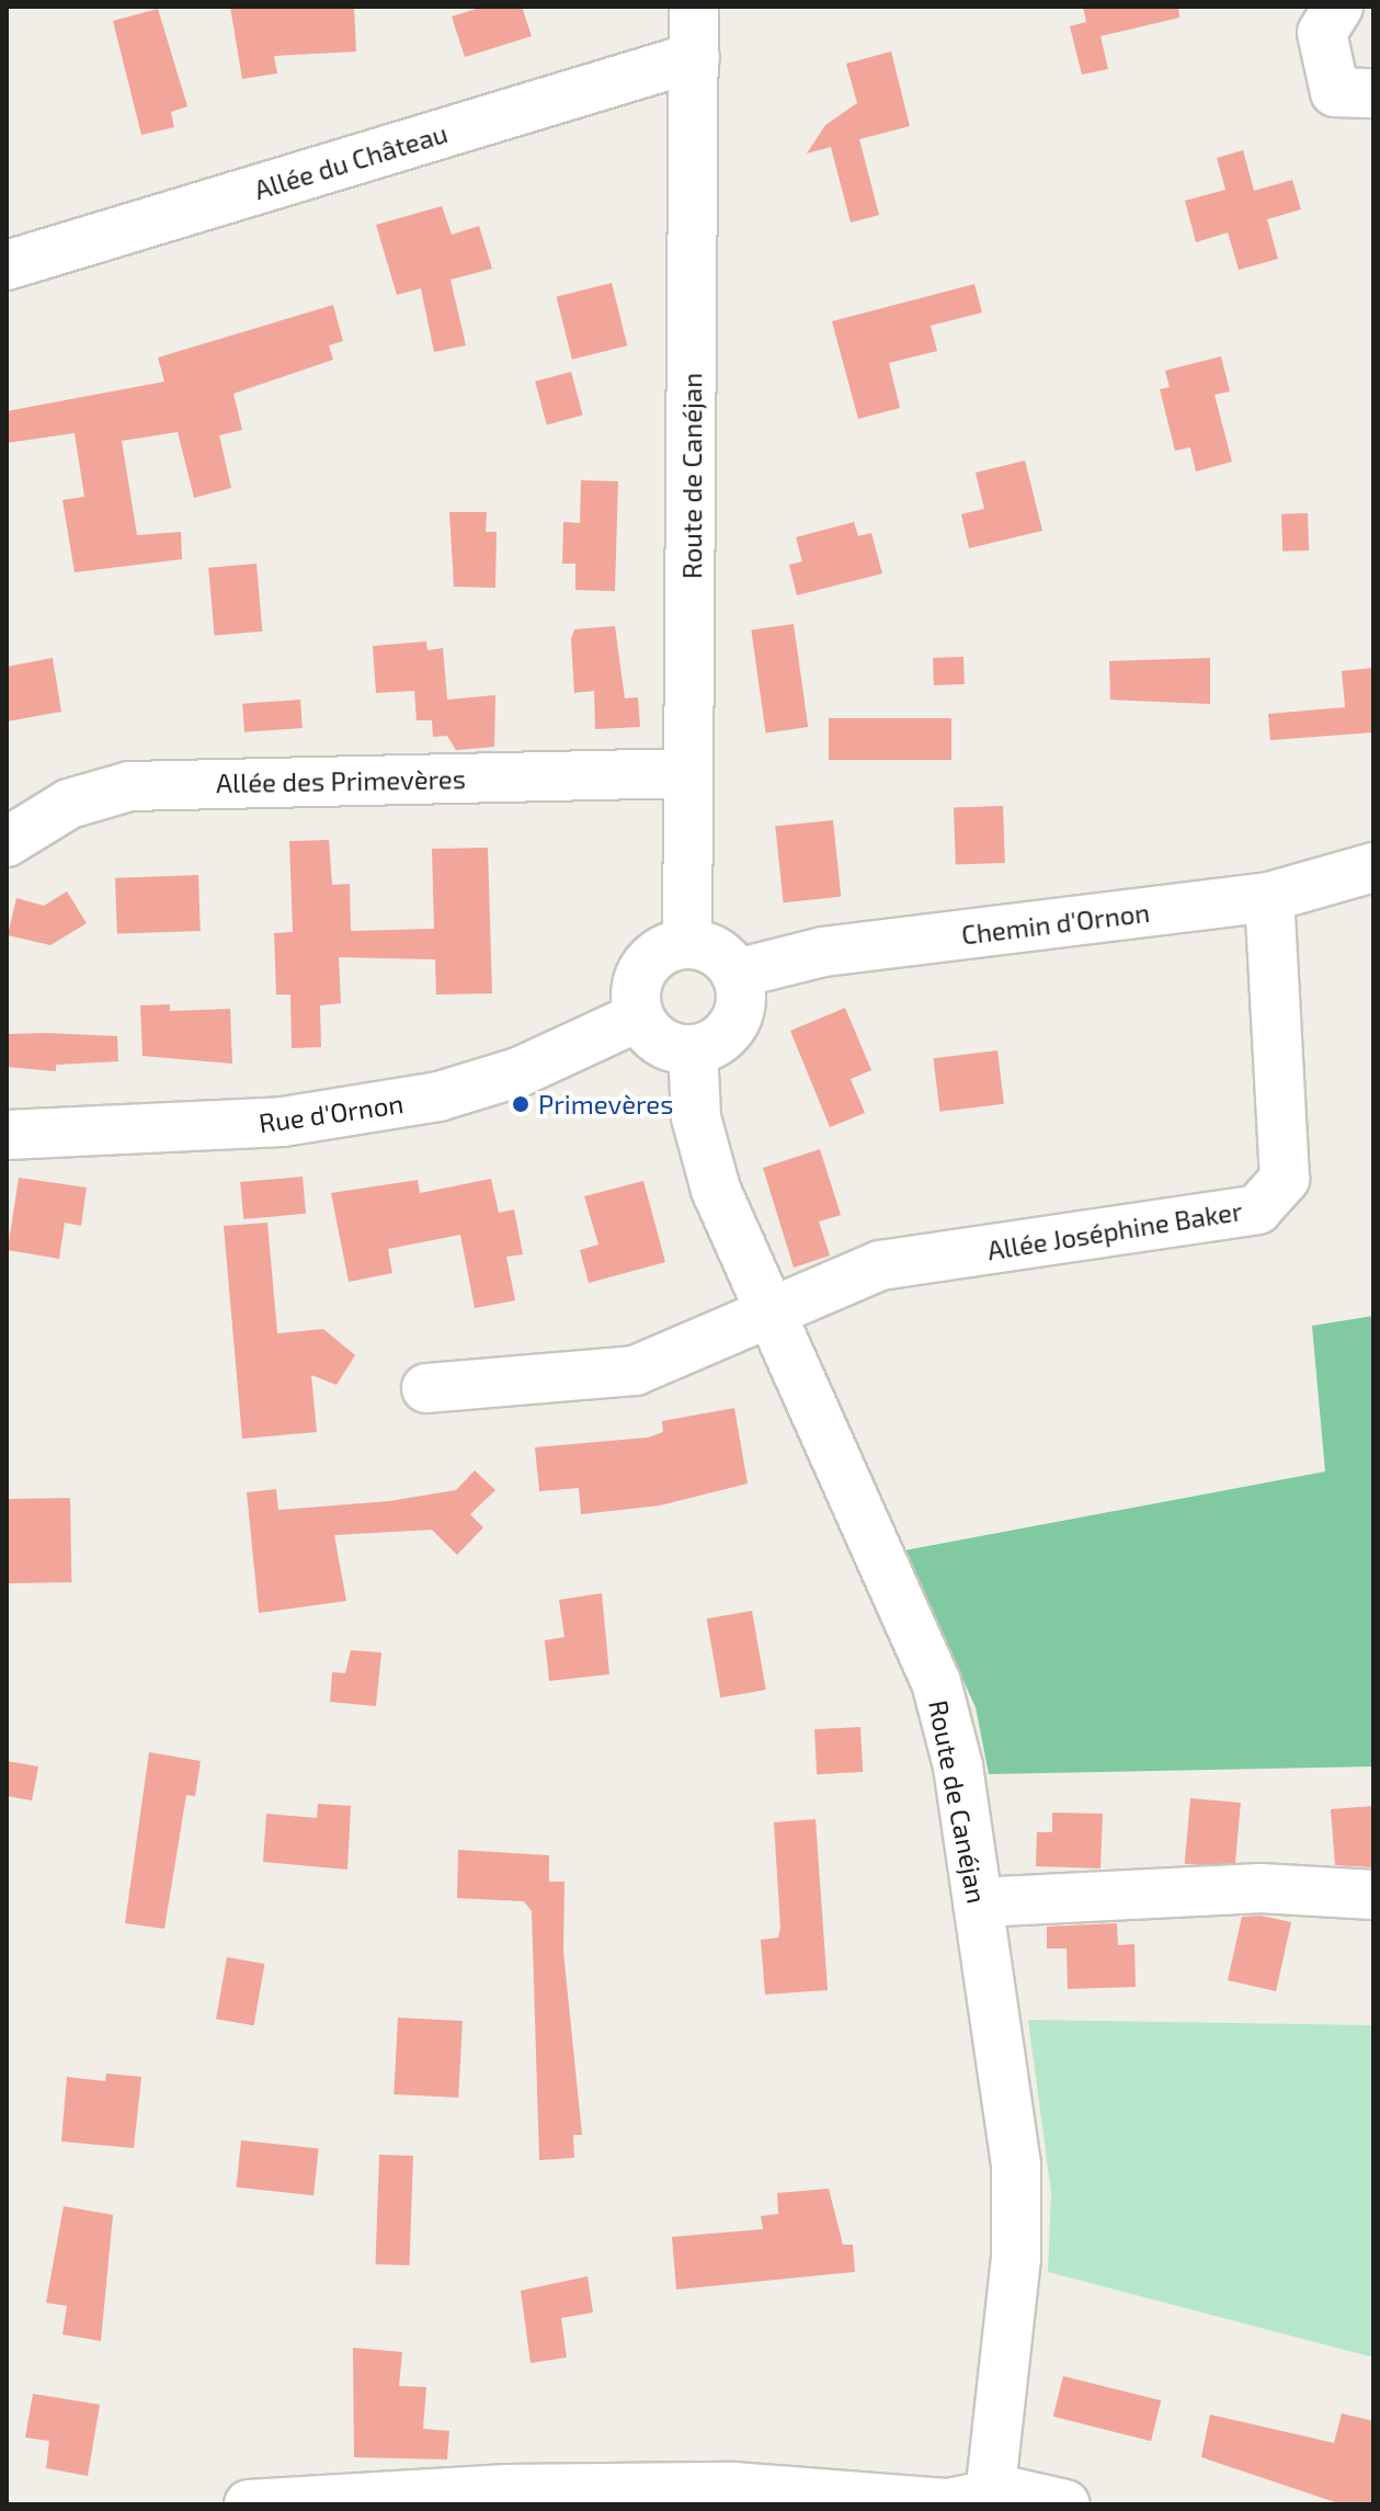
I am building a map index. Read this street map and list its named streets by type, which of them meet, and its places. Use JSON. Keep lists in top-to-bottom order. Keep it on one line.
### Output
{"streets":{"street":["Allée du Château","Route de Canéjan","Allée des Primevères","Chemin d'Ornon","Rue d'Ornon","Allée Joséphine Baker"]},"crossings":[["Allée du Château","Route de Canéjan"],["Route de Canéjan","Allée des Primevères"],["Route de Canéjan","Chemin d'Ornon"],["Route de Canéjan","Rue d'Ornon"],["Route de Canéjan","Allée Joséphine Baker"],["Chemin d'Ornon","Rue d'Ornon"],["Chemin d'Ornon","Allée Joséphine Baker"]],"places":["Primevères"]}
